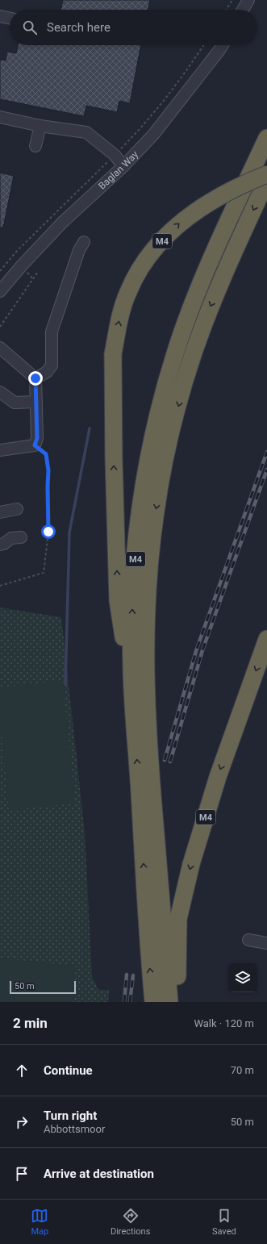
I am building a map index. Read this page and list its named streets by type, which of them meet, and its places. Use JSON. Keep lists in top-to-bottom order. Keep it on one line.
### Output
{"streets":{"highway":["M4"],"street":["Baglan Way"]},"scale_bar":"50 m","page":{"search":"Search here","scale":"50 m","heading":["2 min","Walk · 120 m"],"list":[["Continue","70 m"],["Turn right","Abbottsmoor","50 m"],"Arrive at destination"],"nav":["Map","Directions","Saved"]}}
